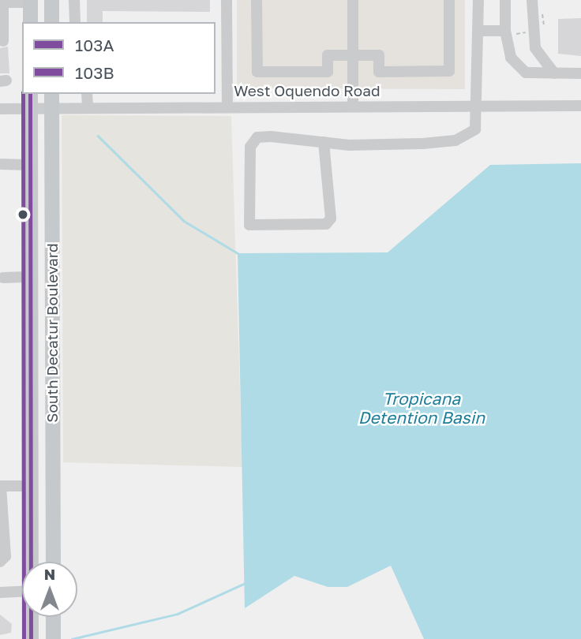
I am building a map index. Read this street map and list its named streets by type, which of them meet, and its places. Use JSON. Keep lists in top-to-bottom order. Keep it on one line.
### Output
{"streets":{"main road":["South Decatur Boulevard"],"street":["West Oquendo Road"]},"crossings":[["West Oquendo Road","South Decatur Boulevard"]],"water":["Tropicana Detention Basin"],"lines":["transit line 103A","transit line 103B"],"legend":["103A","103B"],"north":"top"}
